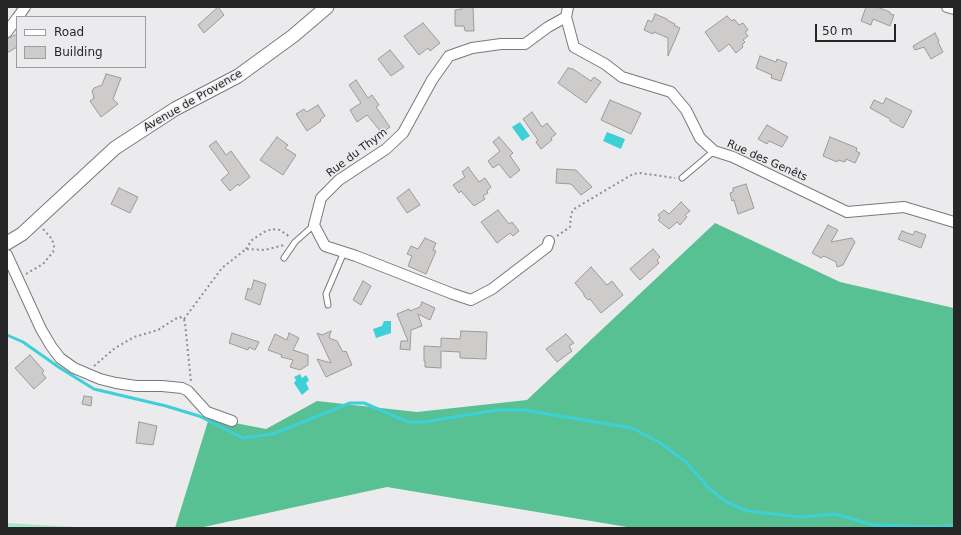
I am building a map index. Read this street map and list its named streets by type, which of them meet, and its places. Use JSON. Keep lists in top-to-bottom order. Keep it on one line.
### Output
{"streets":{"street":["Avenue de Provence","Rue du Thym","Rue des Genêts"]},"crossings":[["Rue du Thym","Rue des Genêts"]],"legend":["Road","Building"],"scale_bar":"50 m"}
